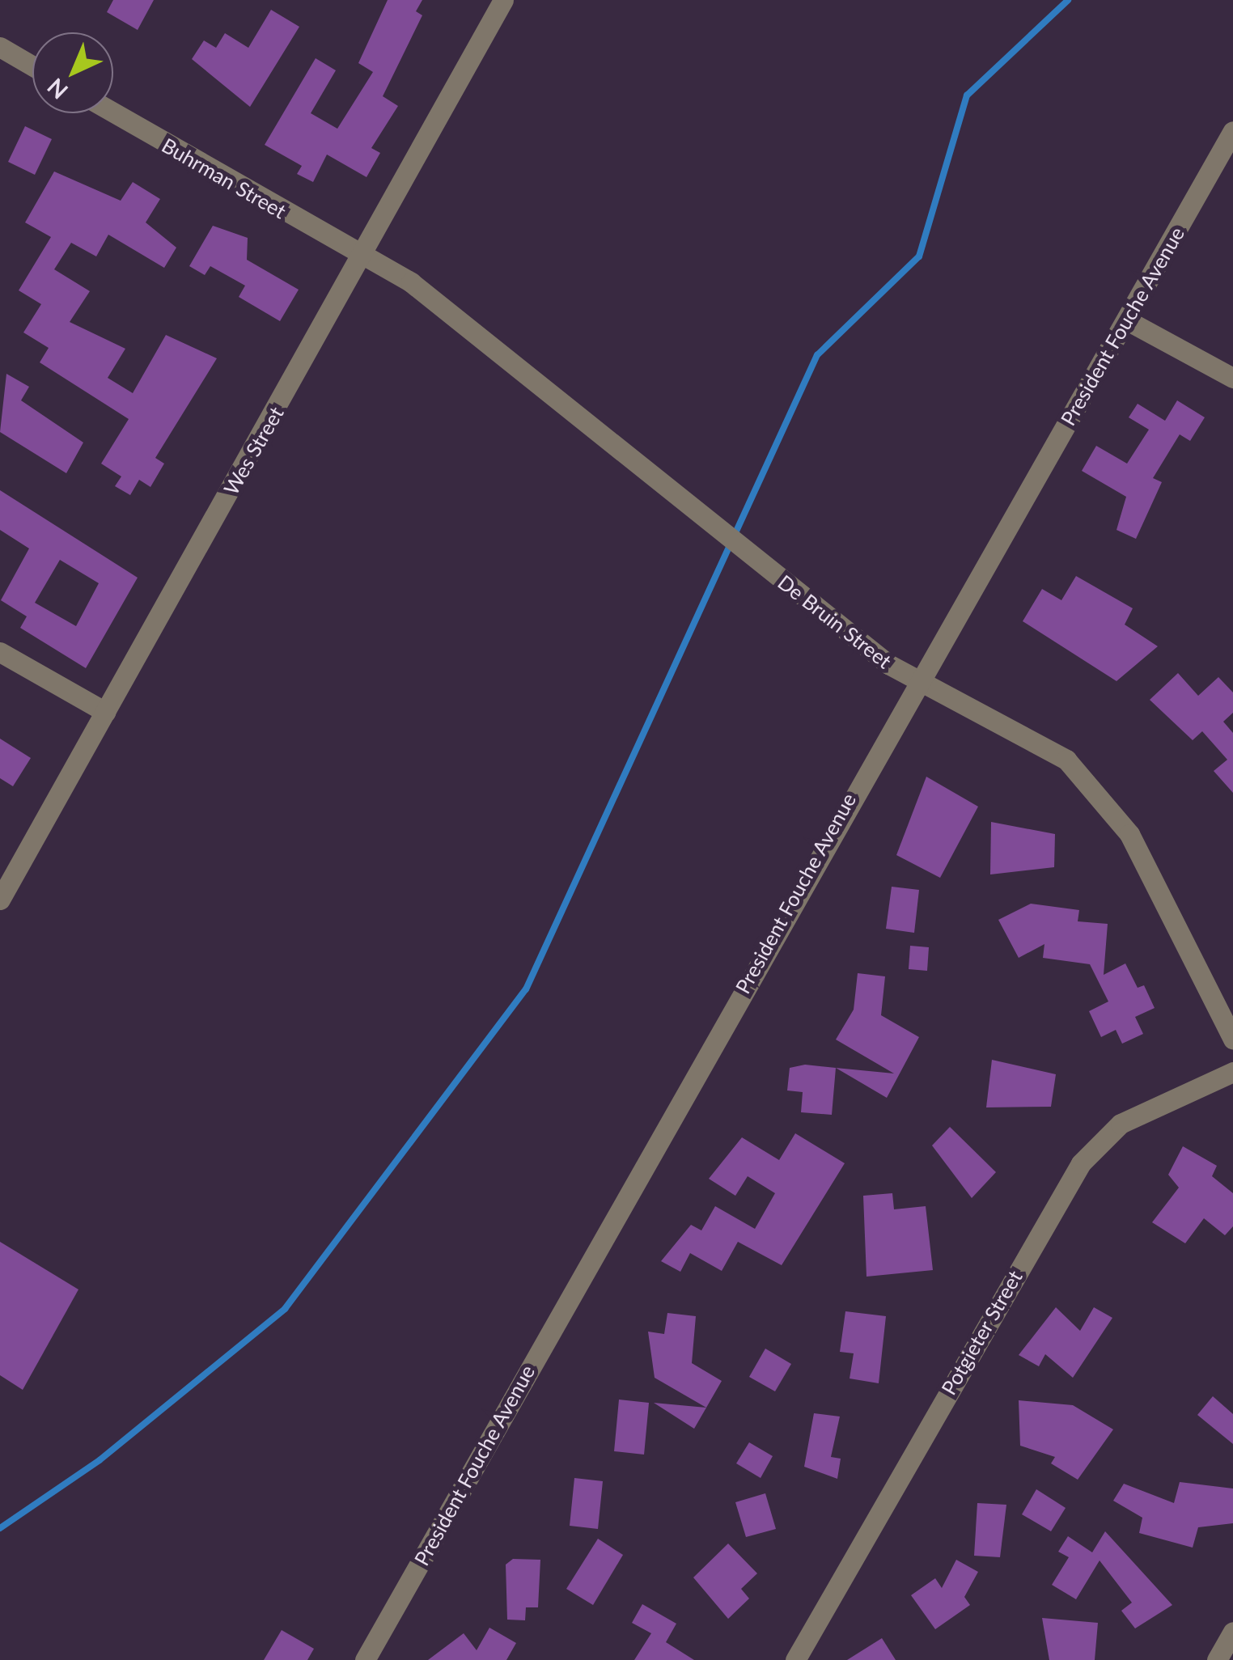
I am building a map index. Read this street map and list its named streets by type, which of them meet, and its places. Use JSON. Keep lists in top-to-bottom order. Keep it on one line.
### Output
{"streets":{"street":["Buhrman Street","President Fouche Avenue","Wes Street","De Bruin Street","Potgieter Street"]},"crossings":[["Buhrman Street","Wes Street"],["Buhrman Street","De Bruin Street"],["President Fouche Avenue","De Bruin Street"],["Wes Street","De Bruin Street"]],"north":"bottom left"}
